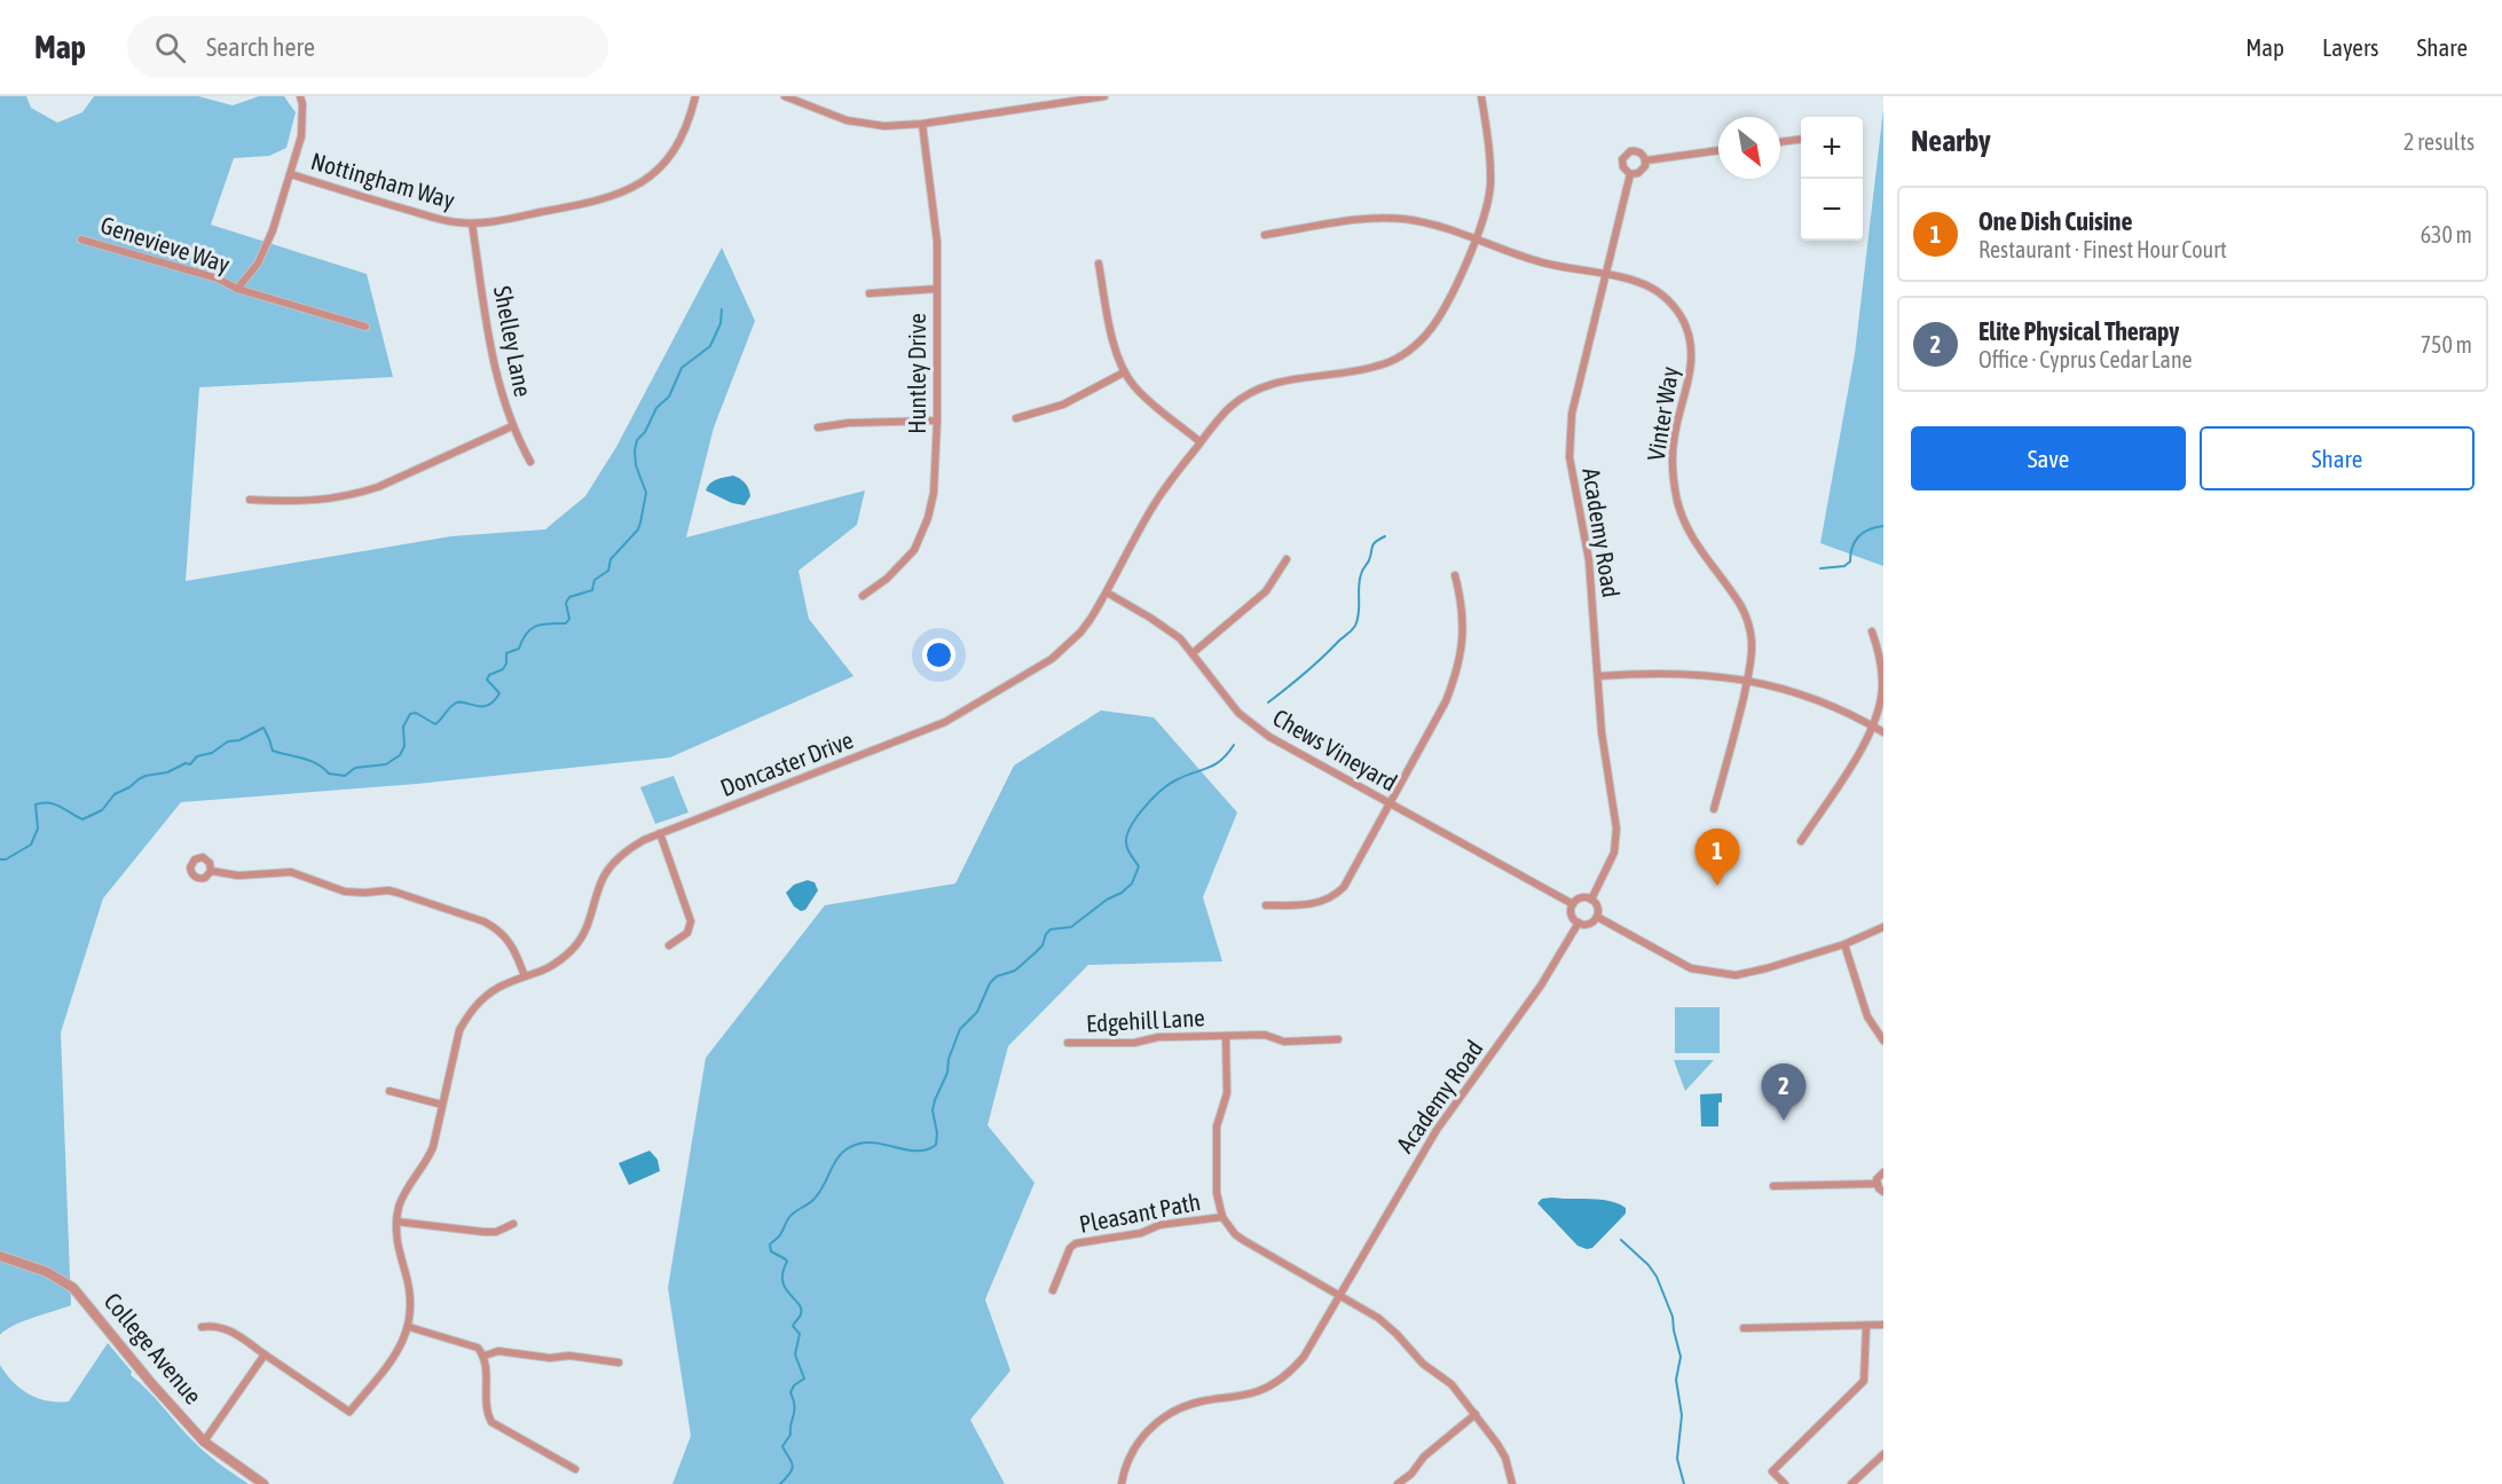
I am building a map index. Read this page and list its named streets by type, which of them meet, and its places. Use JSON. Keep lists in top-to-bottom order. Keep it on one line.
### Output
{"streets":{"street":["Nottingham Way","Genevieve Way","Shelley Lane","Huntley Drive","Vinter Way","Academy Road","Chews Vineyard","Doncaster Drive","Edgehill Lane","Pleasant Path","College Avenue"]},"crossings":[["Nottingham Way","Shelley Lane"],["Vinter Way","Academy Road"],["Vinter Way","Doncaster Drive"],["Academy Road","Chews Vineyard"],["Chews Vineyard","Doncaster Drive"]],"north":"bottom right","page":{"header":"Map","search":"Search here","nav":["Map","Layers","Share"],"heading":["Nearby","2 results"],"map_buttons":["+","−"],"list":[{"mark":"1","name":"One Dish Cuisine","note":"Restaurant · Finest Hour Court","value":"630 m"},{"mark":"2","name":"Elite Physical Therapy","note":"Office · Cyprus Cedar Lane","value":"750 m"}],"buttons":["Save","Share"],"pins":["1","2"]}}
